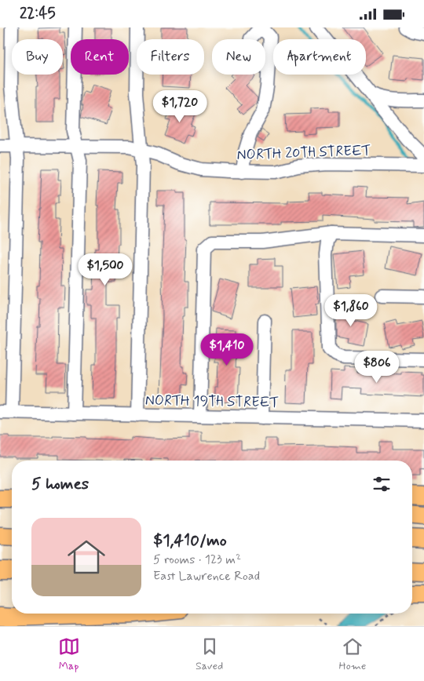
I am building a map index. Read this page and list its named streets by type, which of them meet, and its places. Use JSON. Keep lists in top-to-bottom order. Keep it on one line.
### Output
{"streets":{"street":["NORTH 20TH STREET","NORTH 19TH STREET"]},"page":{"status":"22:45","chip":["Buy","Rent","Filters","New","Apartment"],"price":["$1,720","$1,500","$1,860","$1,410","$806"],"heading":"5 homes","list":[{"name":"$1,410/mo","note":"5 rooms · 123 m² · East Lawrence Road"}],"tabs":["Map","Saved","Home"]}}
